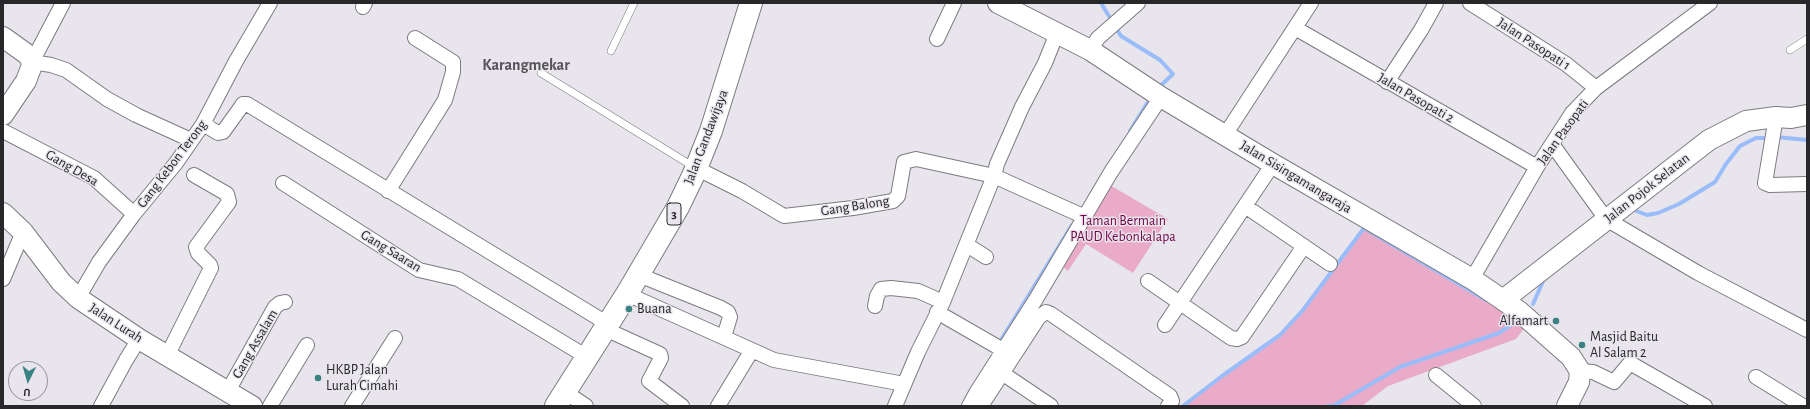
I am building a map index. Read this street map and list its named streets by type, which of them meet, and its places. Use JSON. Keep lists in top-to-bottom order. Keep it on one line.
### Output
{"streets":{"main road":["Jalan Gandawijaya","Jalan Sisingamangaraja","Jalan Pojok Selatan","3","Jalan Lurah"],"street":["Jalan Pasopati 1","Jalan Pasopati 2","Jalan Pasopati","Gang Kebon Terong","Gang Desa","Gang Balong","Gang Saaran","Gang Assalam"]},"crossings":[["Jalan Pasopati 1","Jalan Pasopati"],["Jalan Pasopati 2","Jalan Pasopati"],["Jalan Pasopati","Jalan Sisingamangaraja"],["Jalan Gandawijaya","Gang Balong"],["Jalan Gandawijaya","Gang Saaran"],["Gang Kebon Terong","Gang Desa"],["Gang Kebon Terong","Jalan Lurah"],["Jalan Sisingamangaraja","Jalan Pojok Selatan"],["Jalan Lurah","Gang Assalam"]],"districts":["Karangmekar"],"parks":["Taman Bermain PAUD Kebonkalapa"],"places":["Buana","Alfamart","Masjid Baitu Al Salam 2","HKBP Jalan Lurah Cimahi"],"north":"bottom"}
